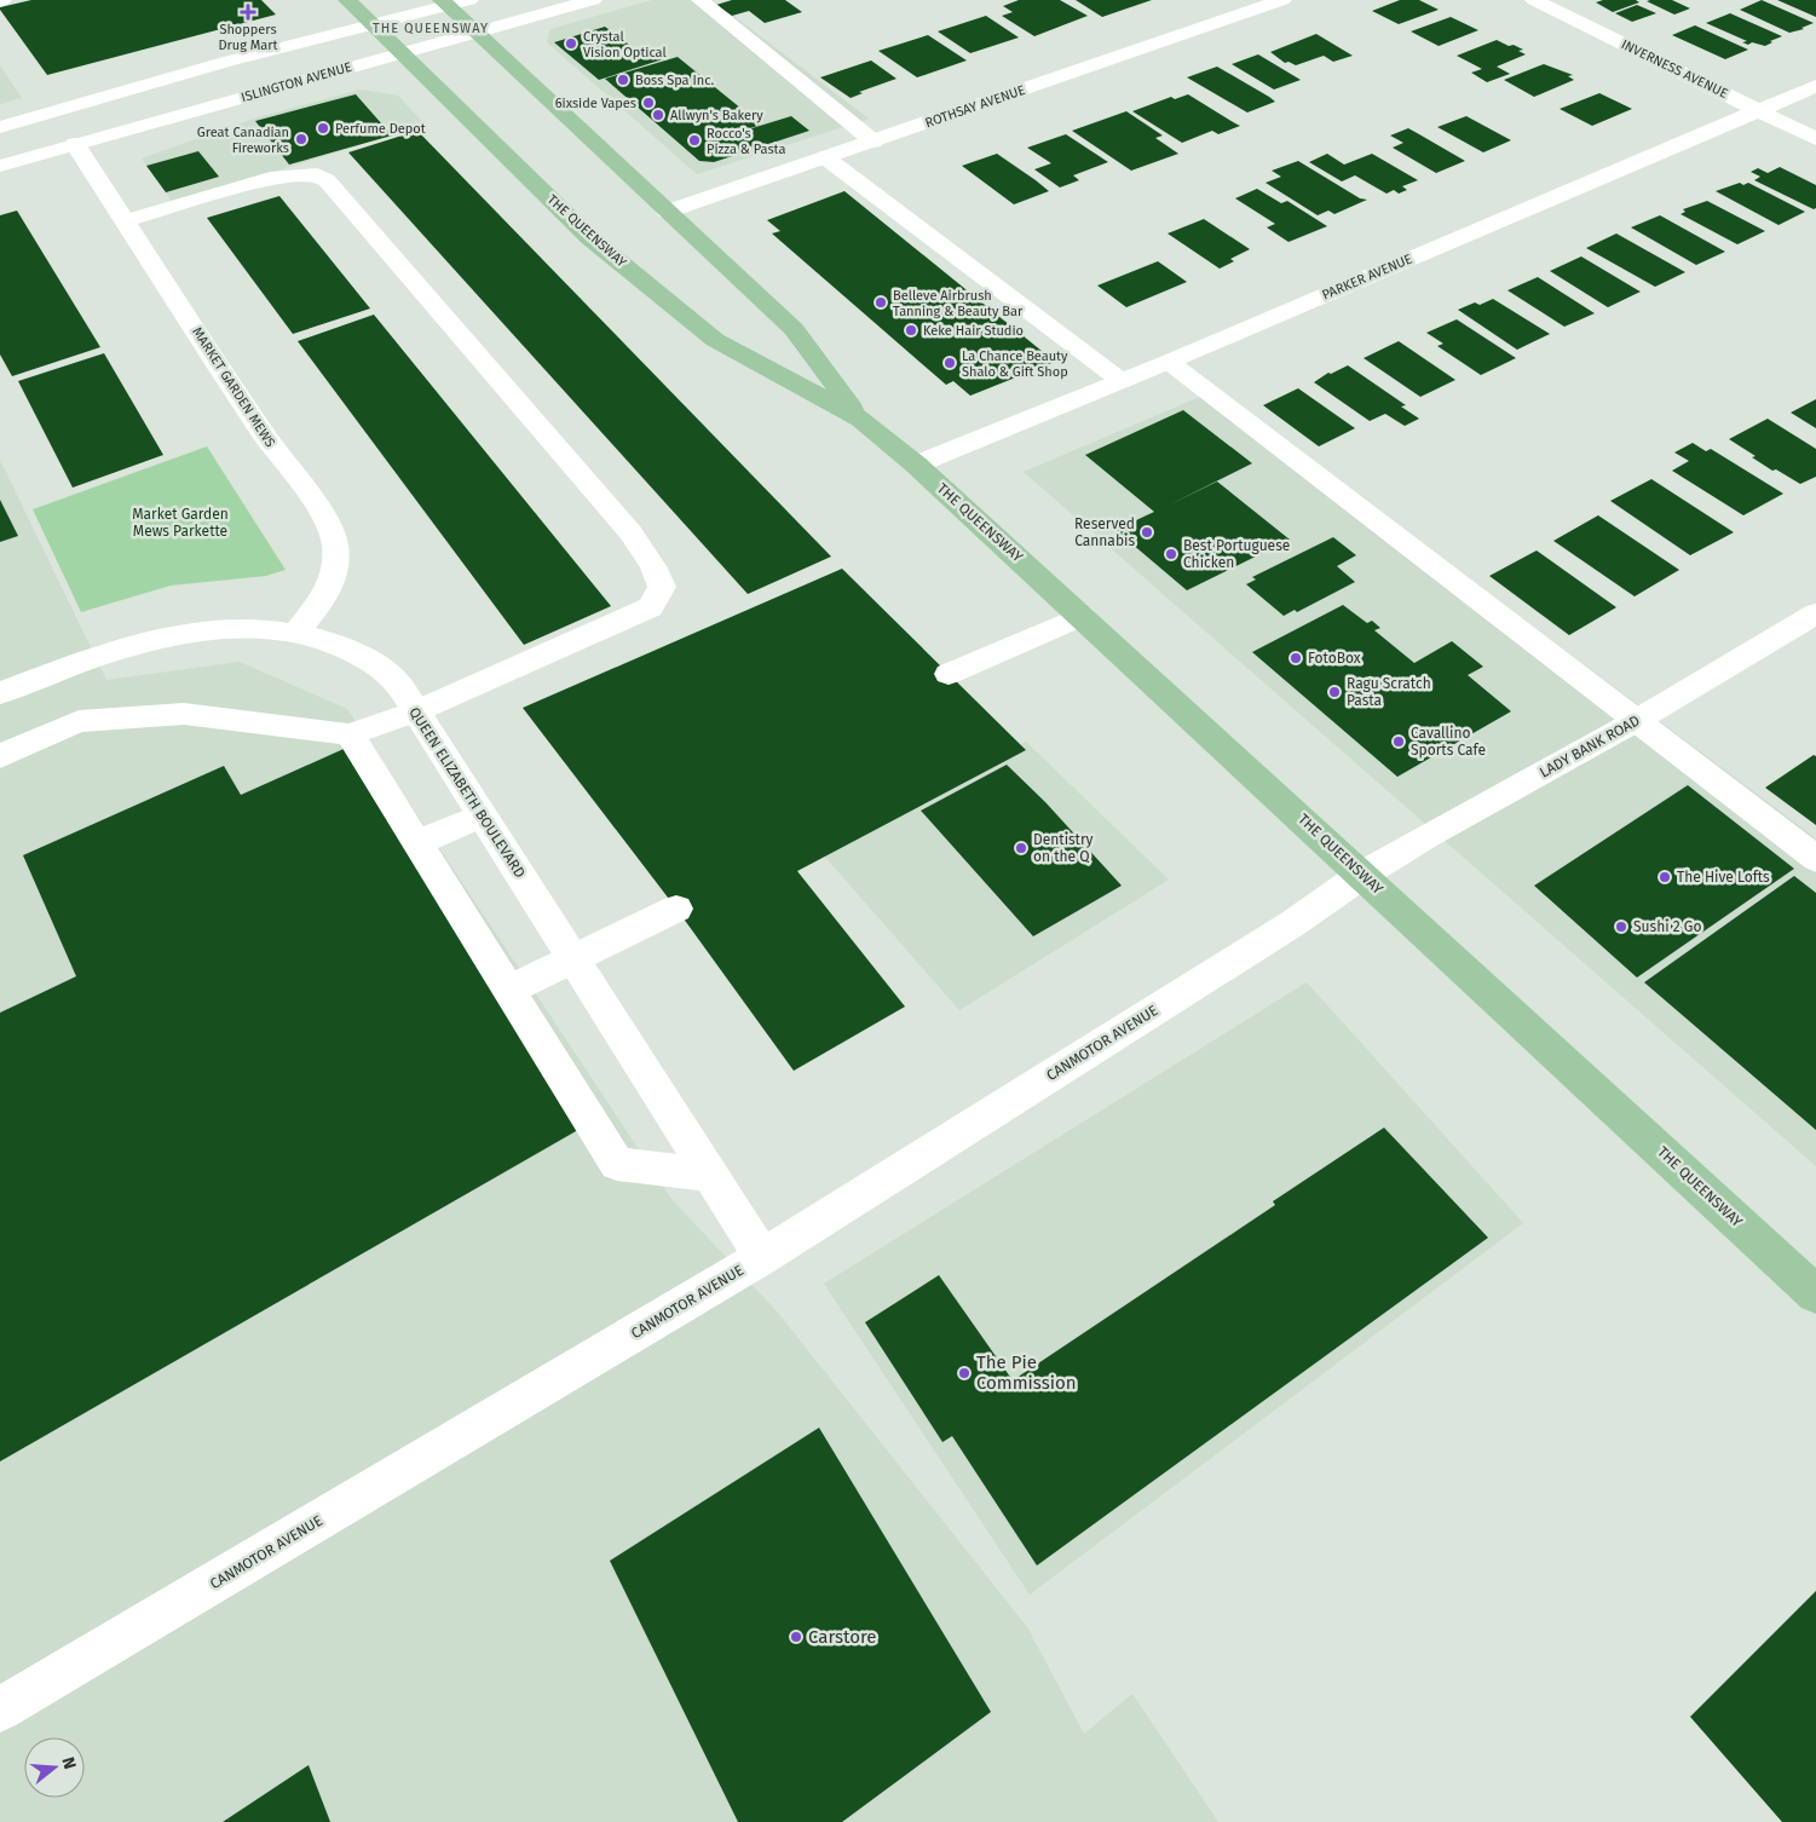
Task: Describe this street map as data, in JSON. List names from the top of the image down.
{
  "streets": {
    "main road": ["THE QUEENSWAY"],
    "street": [
      "INVERNESS AVENUE",
      "ISLINGTON AVENUE",
      "ROTHSAY AVENUE",
      "PARKER AVENUE",
      "MARKET GARDEN MEWS",
      "LADY BANK ROAD",
      "QUEEN ELIZABETH BOULEVARD",
      "CANMOTOR AVENUE"
    ]
  },
  "crossings": [
    ["INVERNESS AVENUE", "PARKER AVENUE"],
    ["ISLINGTON AVENUE", "THE QUEENSWAY"],
    ["ISLINGTON AVENUE", "MARKET GARDEN MEWS"],
    ["ROTHSAY AVENUE", "THE QUEENSWAY"],
    ["THE QUEENSWAY", "PARKER AVENUE"],
    ["THE QUEENSWAY", "LADY BANK ROAD"],
    ["THE QUEENSWAY", "CANMOTOR AVENUE"],
    ["MARKET GARDEN MEWS", "QUEEN ELIZABETH BOULEVARD"],
    ["LADY BANK ROAD", "CANMOTOR AVENUE"],
    ["QUEEN ELIZABETH BOULEVARD", "CANMOTOR AVENUE"]
  ],
  "districts": ["THE QUEENSWAY"],
  "parks": ["Market Garden Mews Parkette"],
  "places": {
    "health": ["Shoppers Drug Mart"],
    "other": [
      "Crystal Vision Optical",
      "Boss Spa Inc.",
      "6ixside Vapes",
      "Allwyn's Bakery",
      "Perfume Depot",
      "Great Canadian Fireworks",
      "Rocco's Pizza & Pasta",
      "Belleve Airbrush Tanning & Beauty Bar",
      "Keke Hair Studio",
      "La Chance Beauty Shalo & Gift Shop",
      "Reserved Cannabis",
      "Best Portuguese Chicken",
      "FotoBox",
      "Ragu Scratch Pasta",
      "Cavallino Sports Cafe",
      "Dentistry on the Q",
      "The Hive Lofts",
      "Sushi 2 Go",
      "The Pie Commission",
      "Carstore"
    ]
  },
  "north": "right"
}
